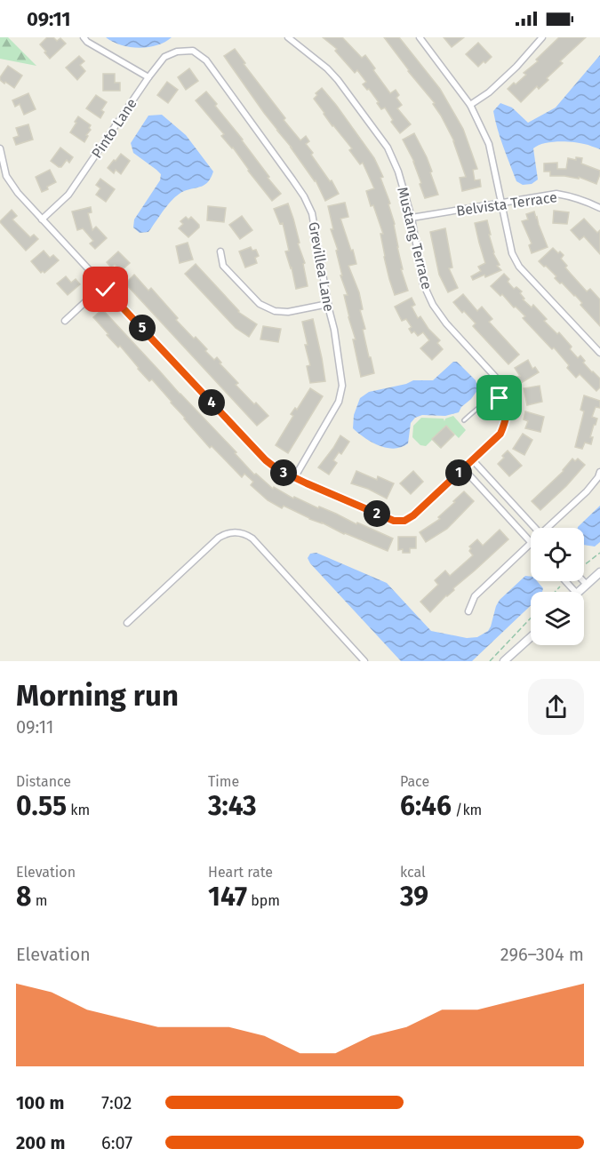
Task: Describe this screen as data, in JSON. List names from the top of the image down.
{
  "streets": {
    "street": [
      "Pinto Lane",
      "Belvista Terrace",
      "Mustang Terrace",
      "Grevillea Lane"
    ]
  },
  "crossings": [
    ["Pinto Lane", "Grevillea Lane"],
    ["Belvista Terrace", "Mustang Terrace"]
  ],
  "page": {
    "status": "09:11",
    "pins": [
      "5",
      "4",
      "1",
      "3",
      "2"
    ],
    "heading": ["Morning run", "09:11"],
    "stats": [
      ["Distance", "0.55 km"],
      ["Time", "3:43"],
      ["Pace", "6:46 /km"],
      ["Elevation", "8 m"],
      ["Heart rate", "147 bpm"],
      ["kcal", "39"]
    ],
    "chart": ["Elevation", "296–304 m"],
    "list": [
      {
        "name": "100 m",
        "note": "7:02"
      },
      {
        "name": "200 m",
        "note": "6:07"
      }
    ]
  }
}
